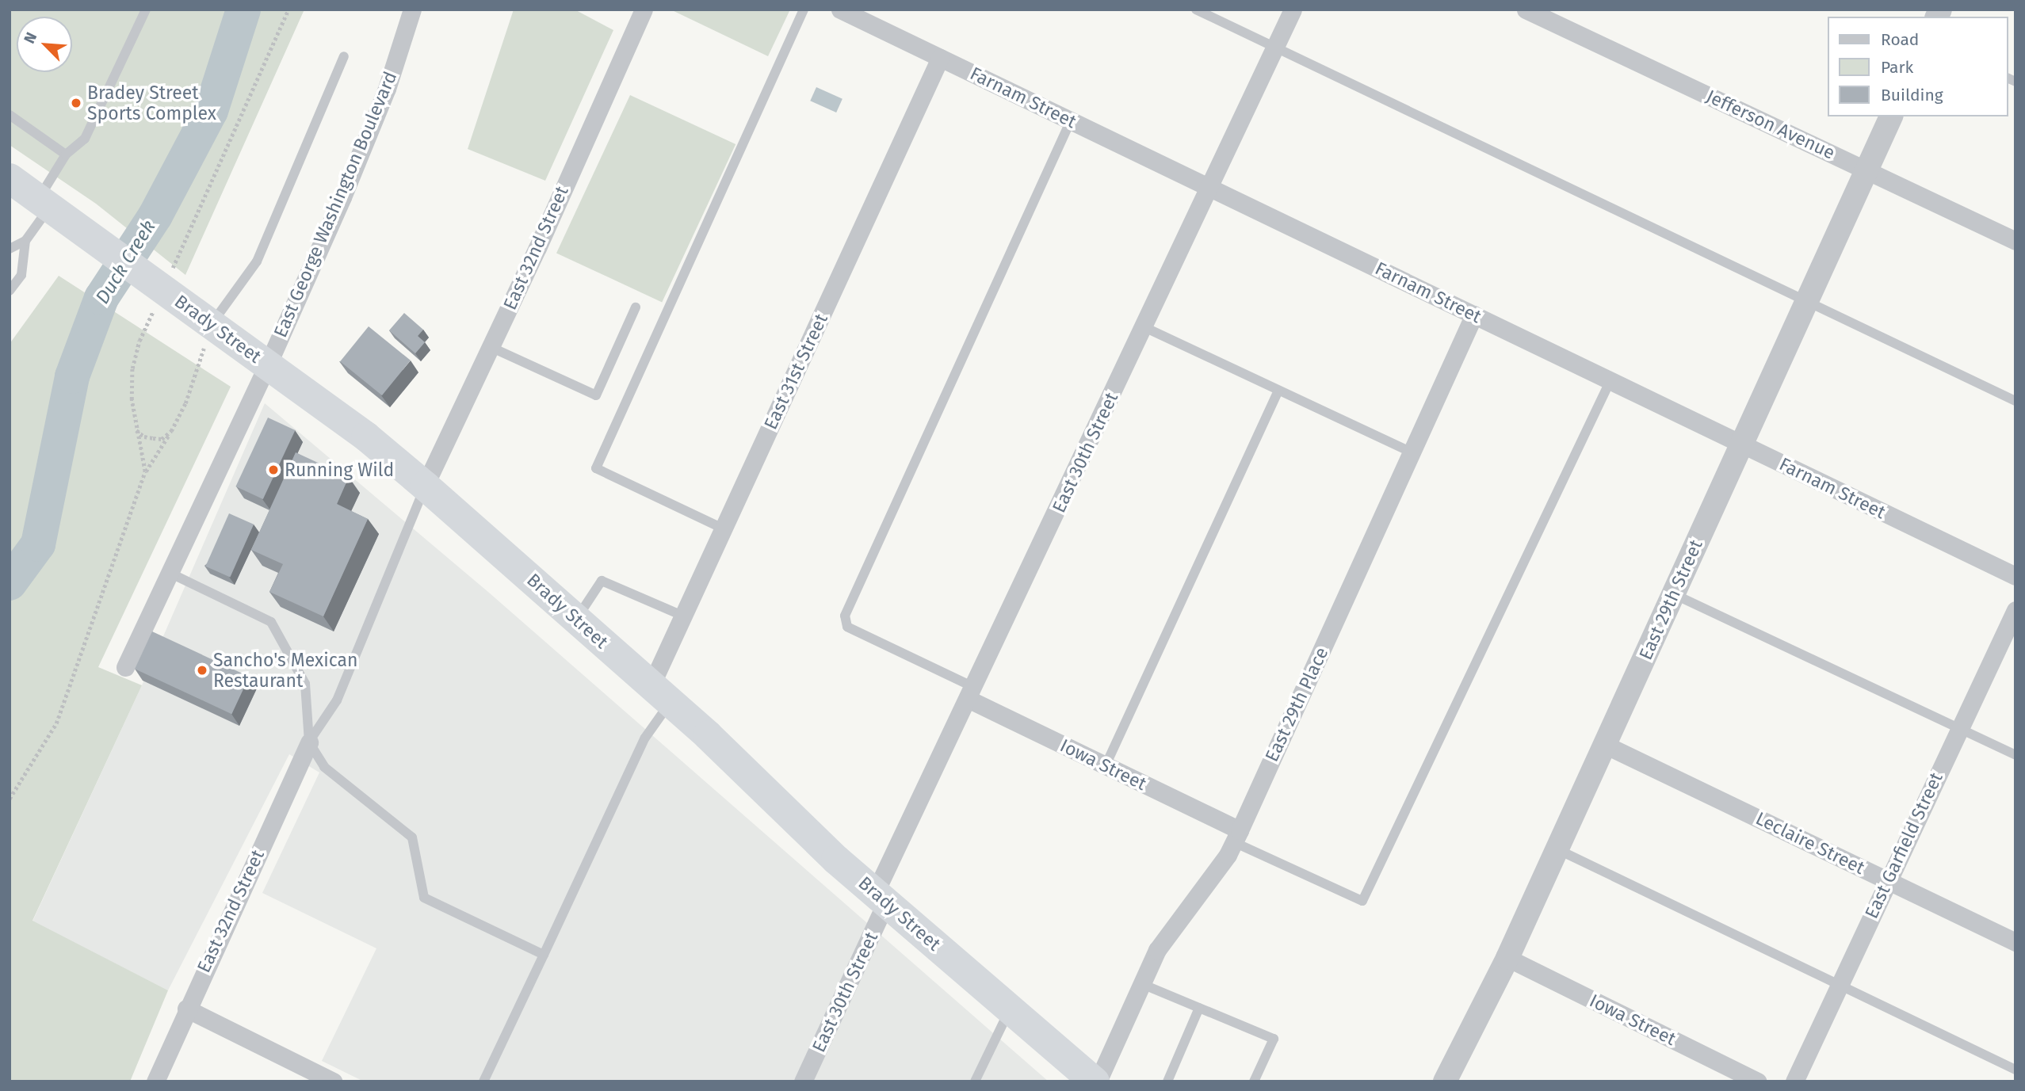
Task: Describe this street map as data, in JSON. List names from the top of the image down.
{
  "streets": {
    "highway": ["Brady Street"],
    "street": [
      "Farnam Street",
      "Jefferson Avenue",
      "East George Washington Boulevard",
      "East 32nd Street",
      "East 31st Street",
      "East 30th Street",
      "East 29th Street",
      "East 29th Place",
      "Iowa Street",
      "Leclaire Street",
      "East Garfield Street"
    ]
  },
  "crossings": [
    ["Farnam Street", "East 31st Street"],
    ["Farnam Street", "East 30th Street"],
    ["Farnam Street", "East 29th Street"],
    ["Farnam Street", "East 29th Place"],
    ["Jefferson Avenue", "East 29th Street"],
    ["East George Washington Boulevard", "Brady Street"],
    ["East 32nd Street", "Brady Street"],
    ["Brady Street", "East 31st Street"],
    ["Brady Street", "East 30th Street"],
    ["Brady Street", "East 29th Place"],
    ["East 30th Street", "Iowa Street"],
    ["East 29th Street", "Iowa Street"],
    ["East 29th Street", "Leclaire Street"],
    ["East 29th Place", "Iowa Street"],
    ["Leclaire Street", "East Garfield Street"]
  ],
  "water": ["Duck Creek"],
  "places": ["Bradey Street Sports Complex", "Running Wild", "Sancho's Mexican Restaurant"],
  "legend": ["Road", "Park", "Building"],
  "north": "top left"
}
